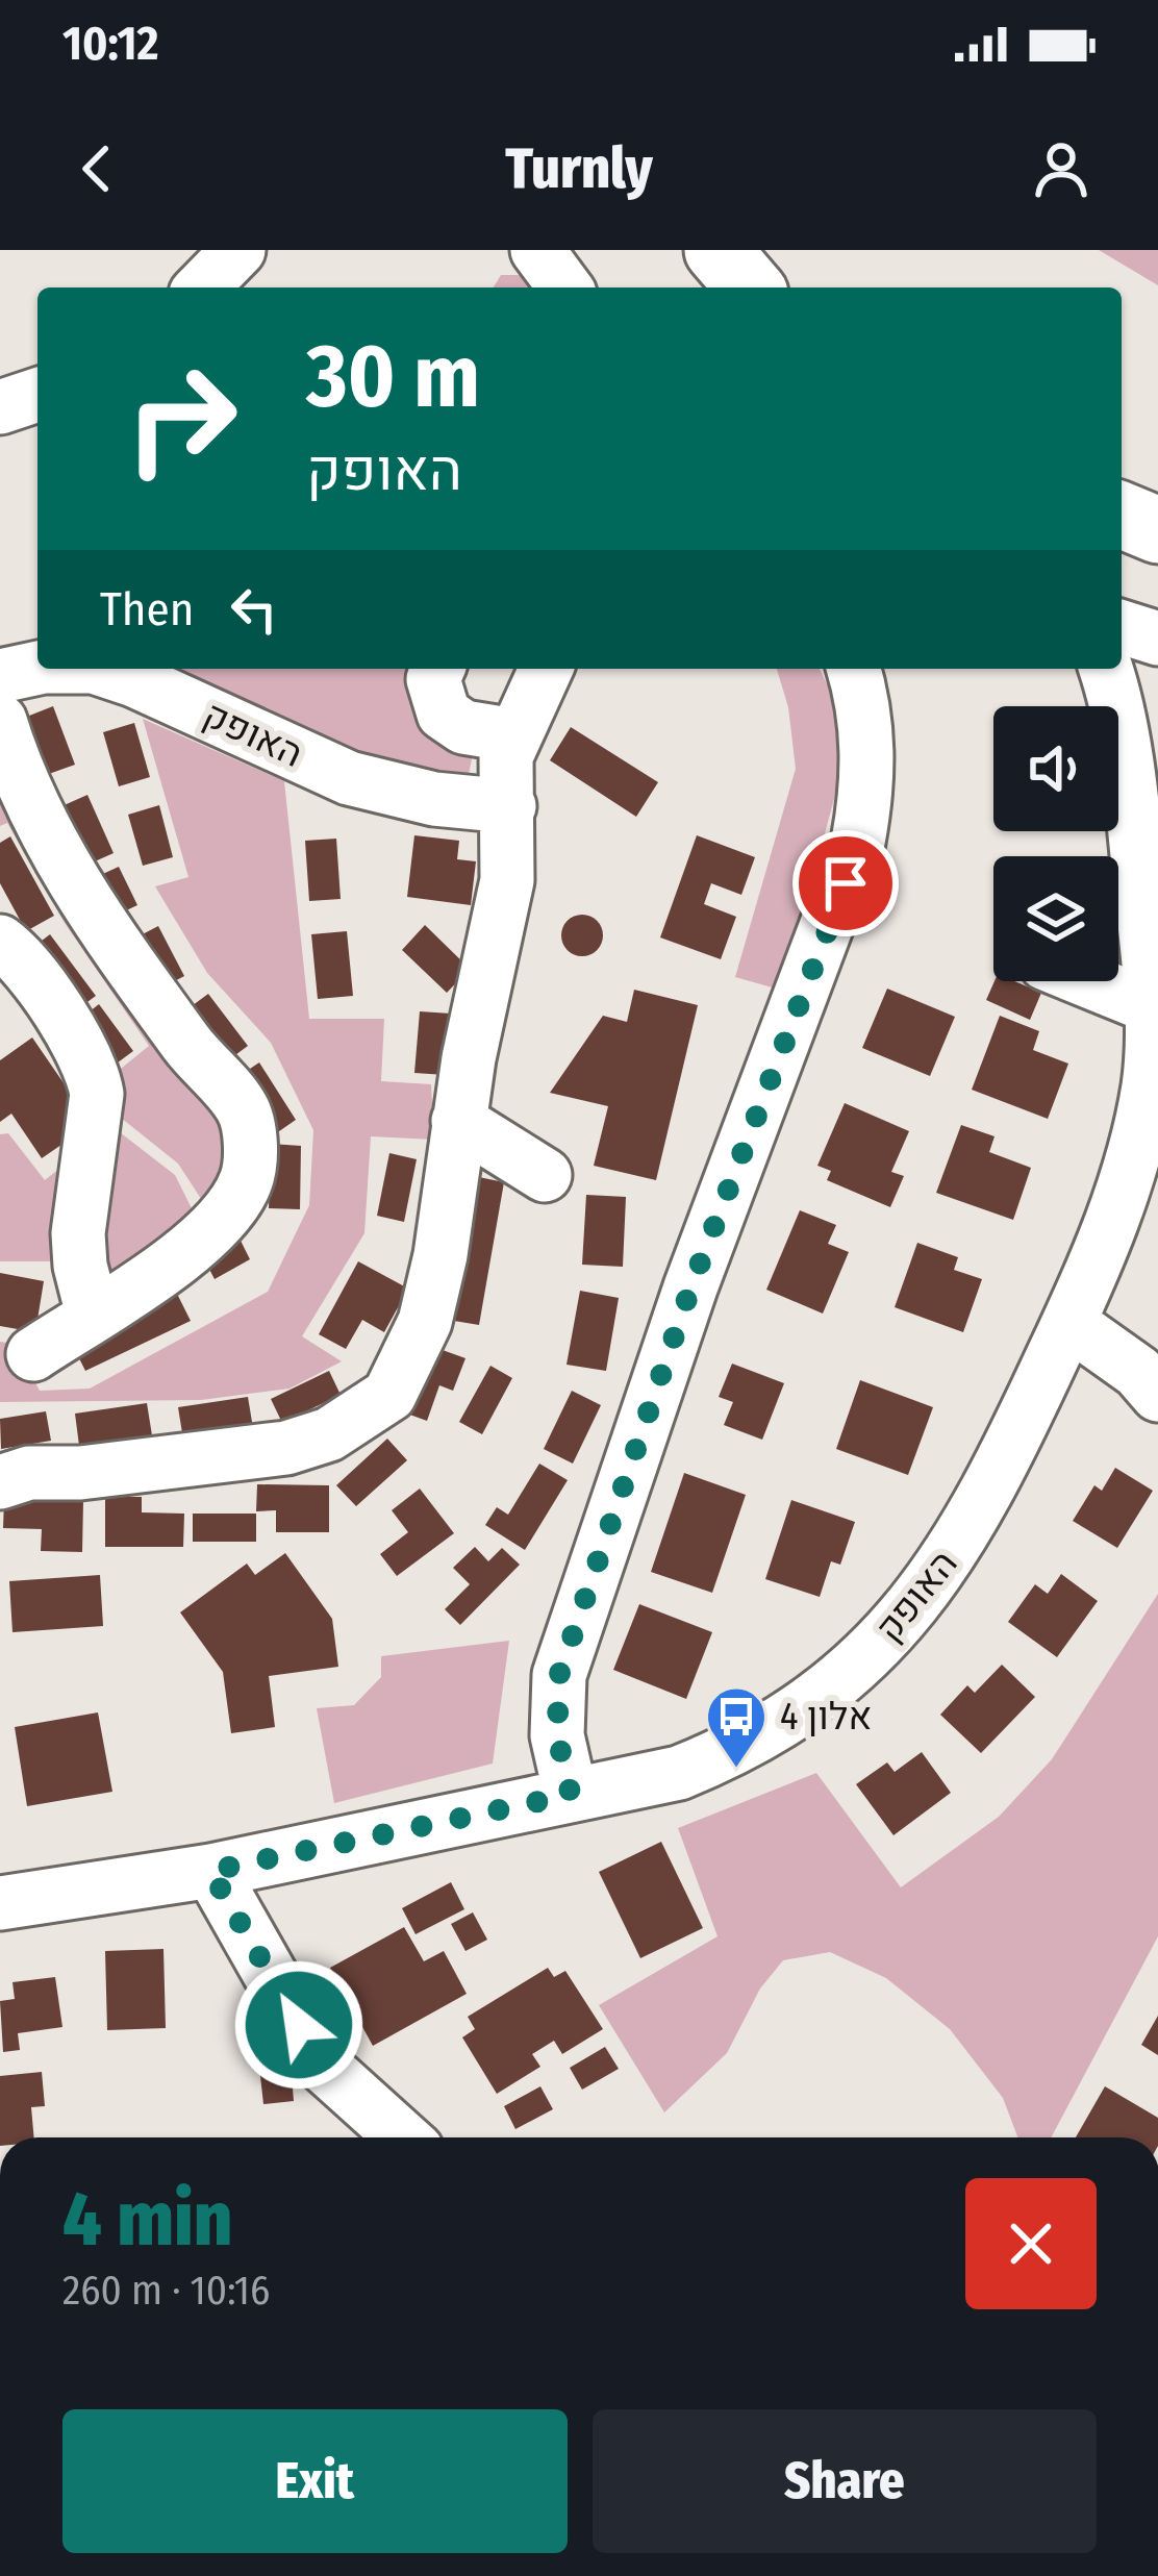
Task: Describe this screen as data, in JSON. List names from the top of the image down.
{
  "streets": {
    "street": ["האופק"]
  },
  "places": {
    "bus stop": ["אלון 4"]
  },
  "page": {
    "status": "10:12",
    "header": "Turnly",
    "turn": ["30 m", "האופק"],
    "then": "Then",
    "heading": ["4 min", "260 m · 10:16"],
    "buttons": ["Exit", "Share"]
  }
}
